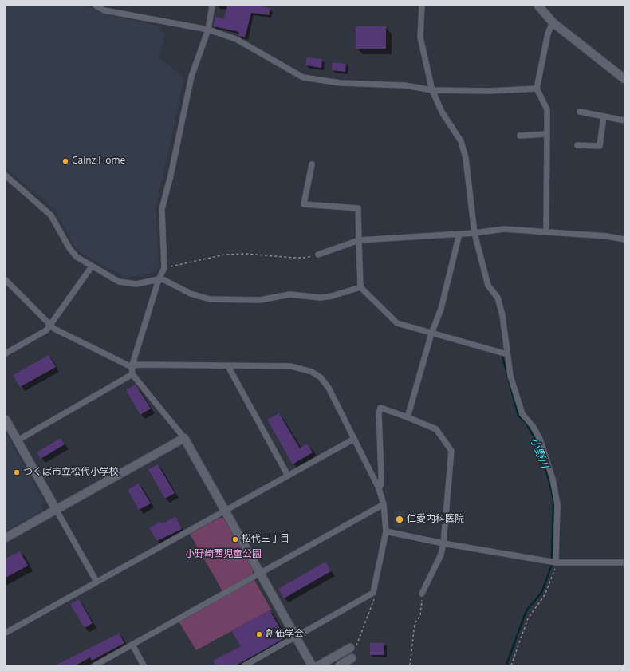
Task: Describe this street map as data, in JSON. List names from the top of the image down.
{
  "water": ["小野川"],
  "parks": ["小野崎西児童公園"],
  "places": [
    "Cainz Home",
    "つくば市立松代小学校",
    "仁愛内科医院",
    "松代三丁目",
    "創価学会"
  ]
}
